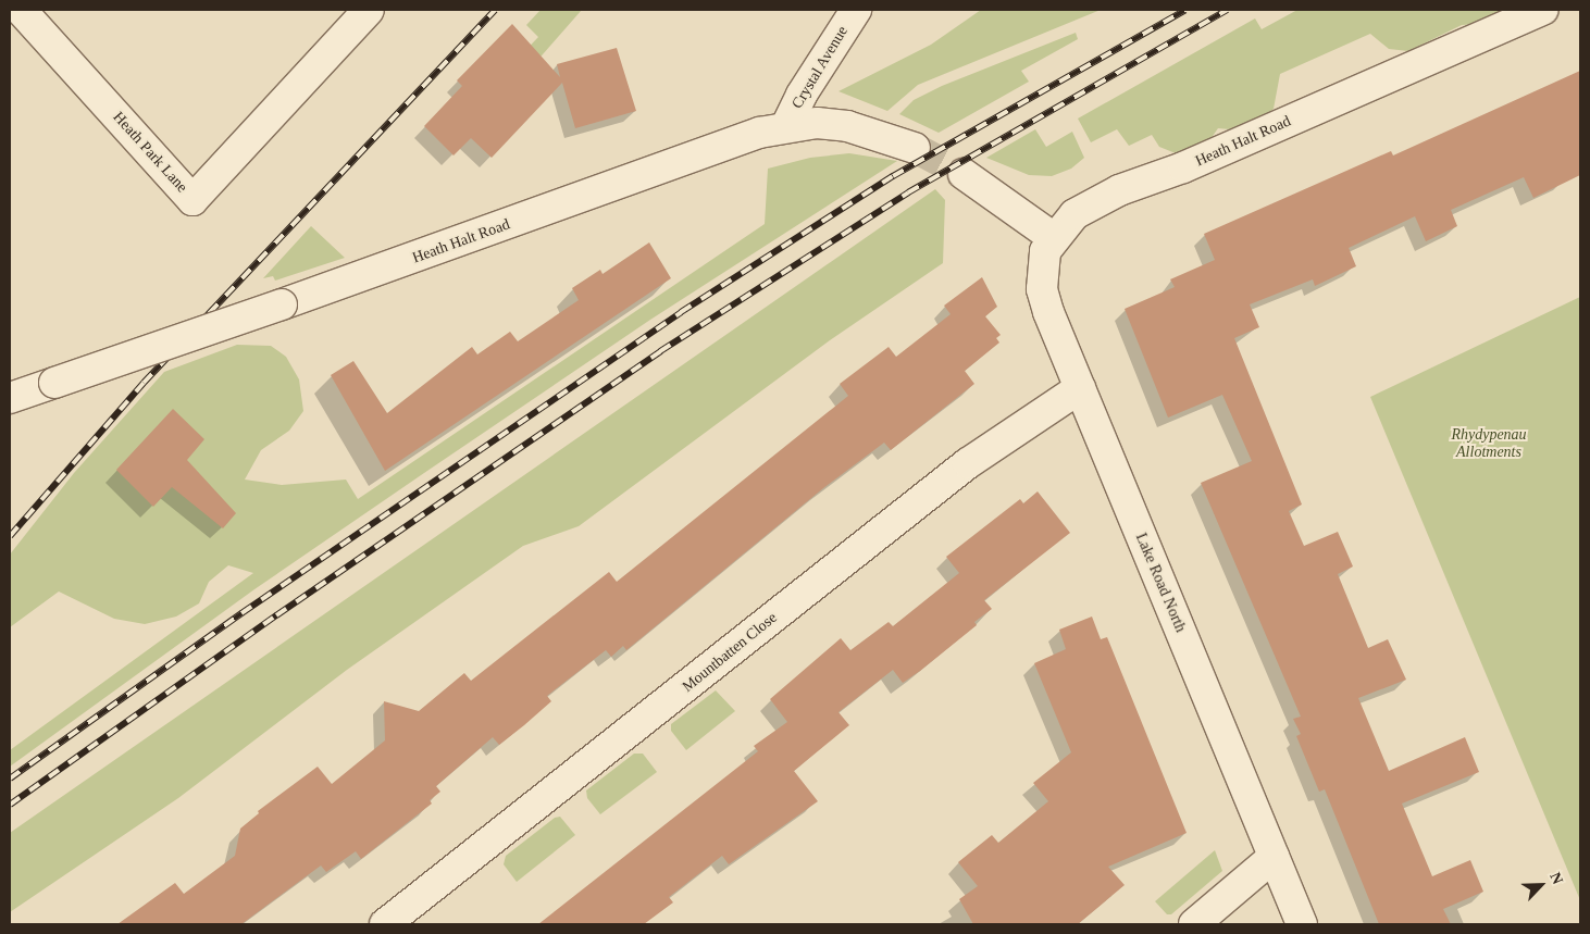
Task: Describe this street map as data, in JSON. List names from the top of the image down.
{
  "streets": {
    "street": [
      "Crystal Avenue",
      "Heath Halt Road",
      "Heath Park Lane",
      "Lake Road North",
      "Mountbatten Close"
    ]
  },
  "crossings": [
    ["Crystal Avenue", "Heath Halt Road"],
    ["Heath Halt Road", "Lake Road North"],
    ["Lake Road North", "Mountbatten Close"]
  ],
  "parks": ["Rhydypenau Allotments"],
  "north": "top right"
}
